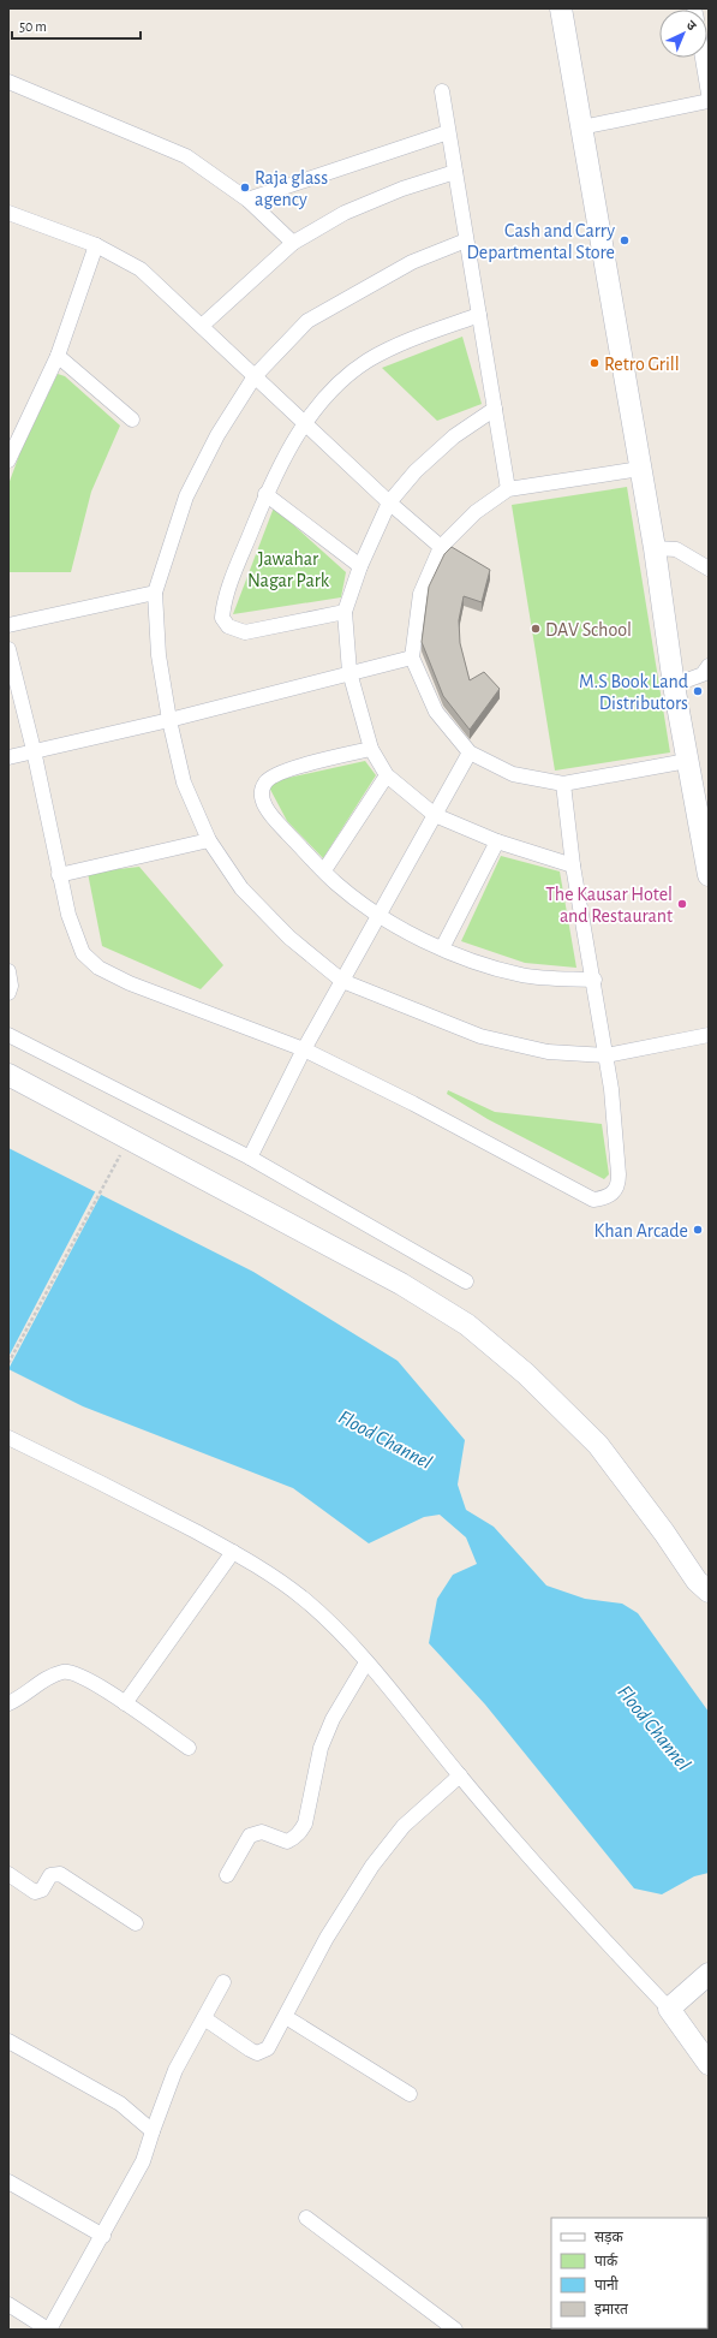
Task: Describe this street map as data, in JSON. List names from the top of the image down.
{
  "water": ["Flood Channel"],
  "parks": ["Jawahar Nagar Park"],
  "places": [
    "Raja glass agency",
    "Cash and Carry Departmental Store",
    "Retro Grill",
    "DAV School",
    "M.S Book Land Distributors",
    "The Kausar Hotel and Restaurant",
    "Khan Arcade"
  ],
  "legend": [
    "सड़क",
    "पार्क",
    "पानी",
    "इमारत"
  ],
  "scale_bar": "50 m",
  "north": "top right"
}
